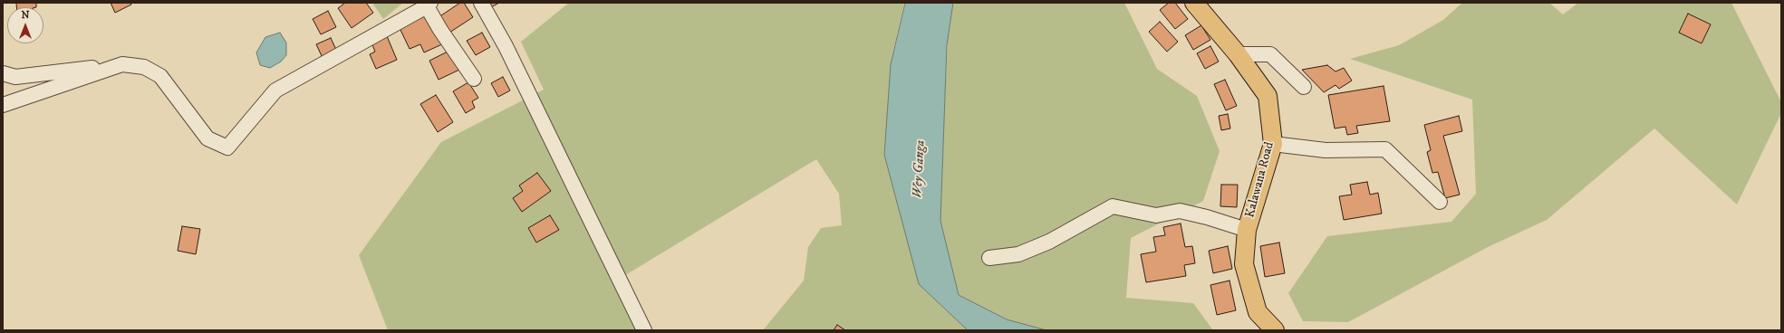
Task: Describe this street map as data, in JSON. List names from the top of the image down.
{
  "streets": {
    "main road": ["Kalawana Road"]
  },
  "water": ["Wey Ganga"],
  "north": "top"
}
